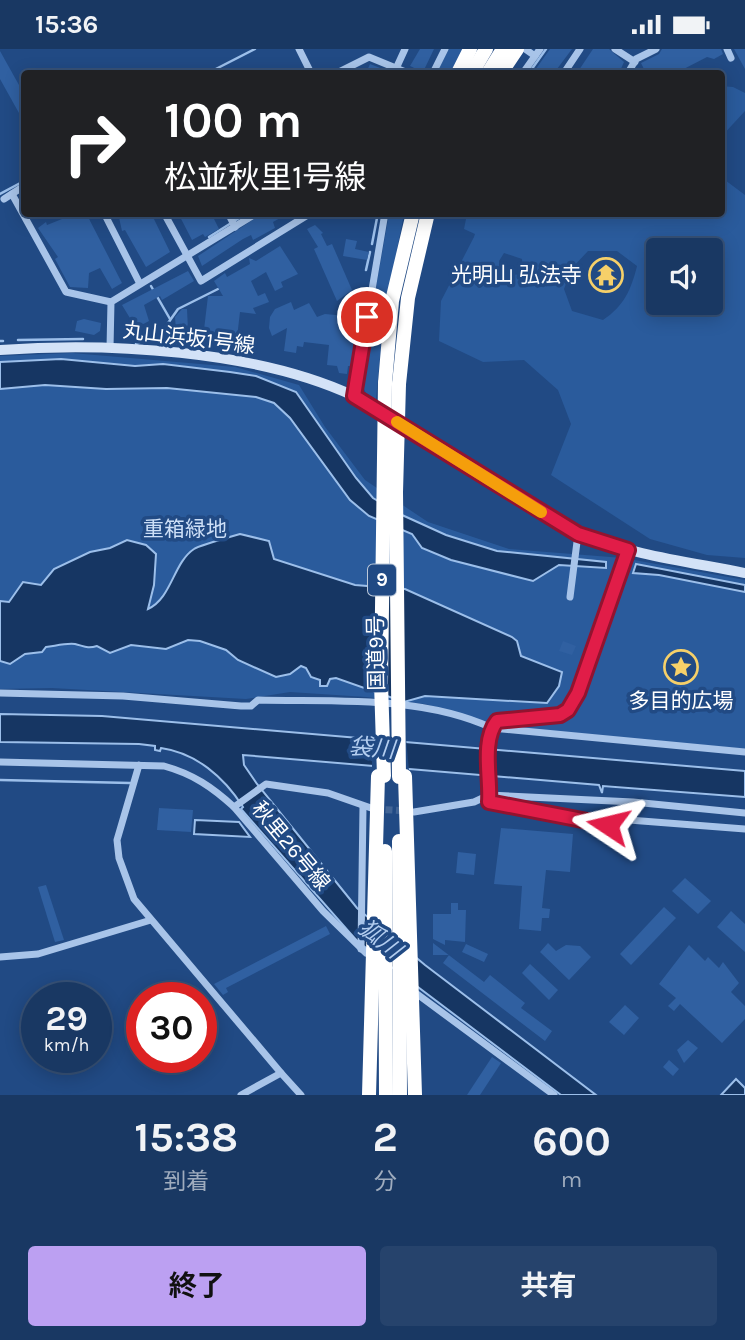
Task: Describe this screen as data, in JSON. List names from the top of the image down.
{
  "streets": {
    "highway": ["9", "国道9号"],
    "street": ["丸山浜坂1号線", "秋里26号線"]
  },
  "water": ["袋川", "狐川"],
  "parks": ["重箱緑地"],
  "places": {
    "temple": ["光明山 弘法寺"],
    "place": ["多目的広場"]
  },
  "page": {
    "status": "15:36",
    "turn": ["100 m", "松並秋里1号線"],
    "speed": "29 km/h",
    "limit": "30",
    "eta": [
      "15:38",
      "到着",
      "2",
      "分",
      "600",
      "m"
    ],
    "buttons": ["終了", "共有"]
  }
}
